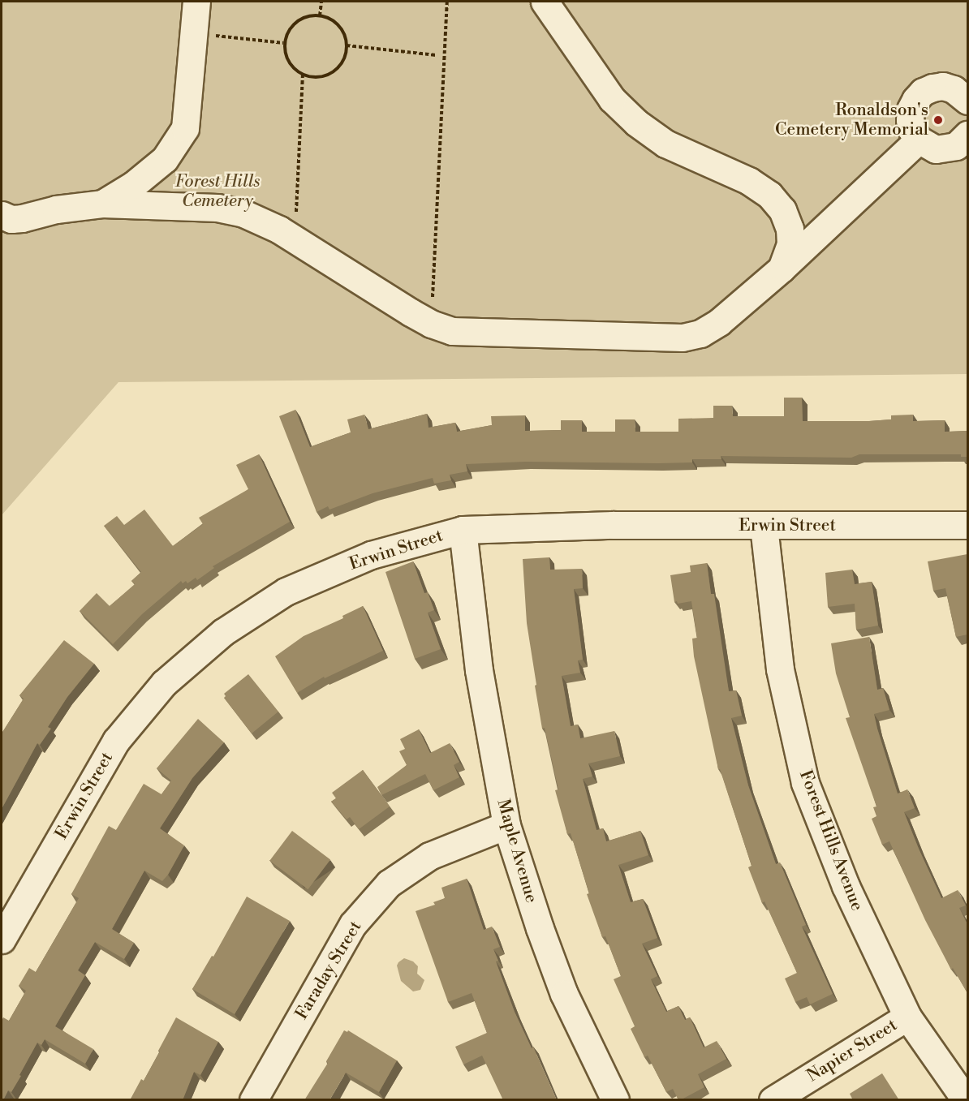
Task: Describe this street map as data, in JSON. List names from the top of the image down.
{
  "streets": {
    "street": [
      "Erwin Street",
      "Forest Hills Avenue",
      "Maple Avenue",
      "Faraday Street",
      "Napier Street"
    ]
  },
  "crossings": [
    ["Erwin Street", "Forest Hills Avenue"],
    ["Erwin Street", "Maple Avenue"],
    ["Forest Hills Avenue", "Napier Street"],
    ["Maple Avenue", "Faraday Street"]
  ],
  "parks": ["Forest Hills Cemetery"],
  "places": ["Ronaldson's Cemetery Memorial"]
}
